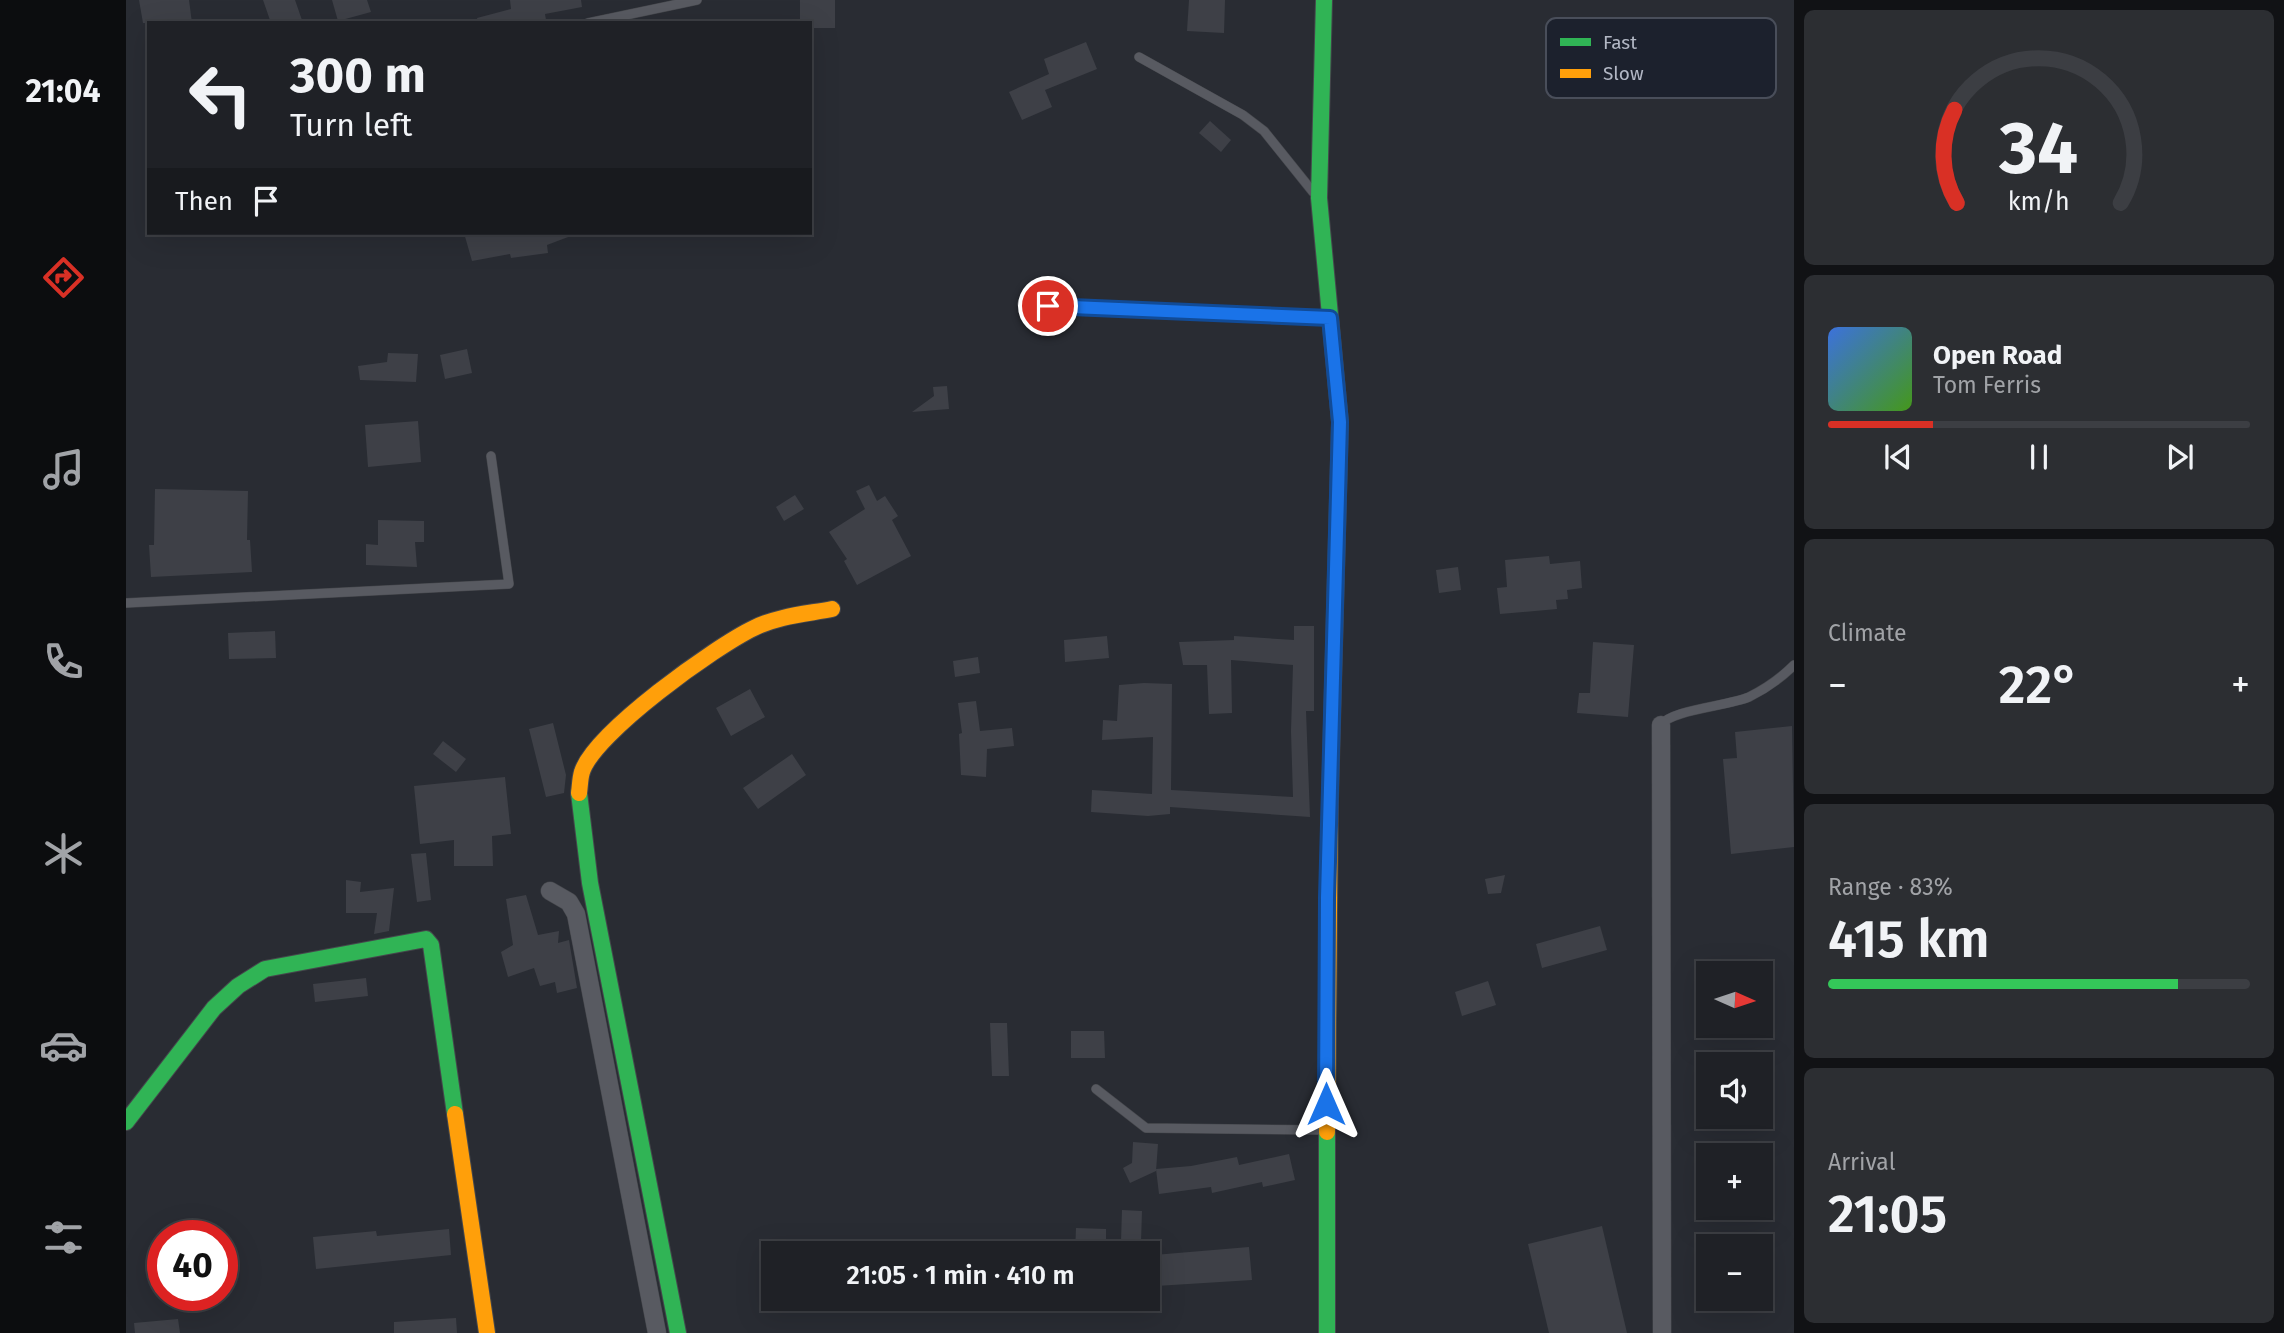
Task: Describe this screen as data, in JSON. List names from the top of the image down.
{
  "legend": ["Fast", "Slow"],
  "north": "right",
  "page": {
    "tabs": "21:04",
    "turn": ["300 m", "Turn left"],
    "then": "Then",
    "song": ["Open Road", "Tom Ferris"],
    "tile": [
      "Climate",
      ["Range · 83%", "415 km"],
      ["Arrival", "21:05"]
    ],
    "heat": ["−", "22°", "+"],
    "map_buttons": ["+", "−"],
    "limit": "40",
    "trip": "21:05 · 1 min · 410 m",
    "gauge": ["34", "km/h"]
  }
}
